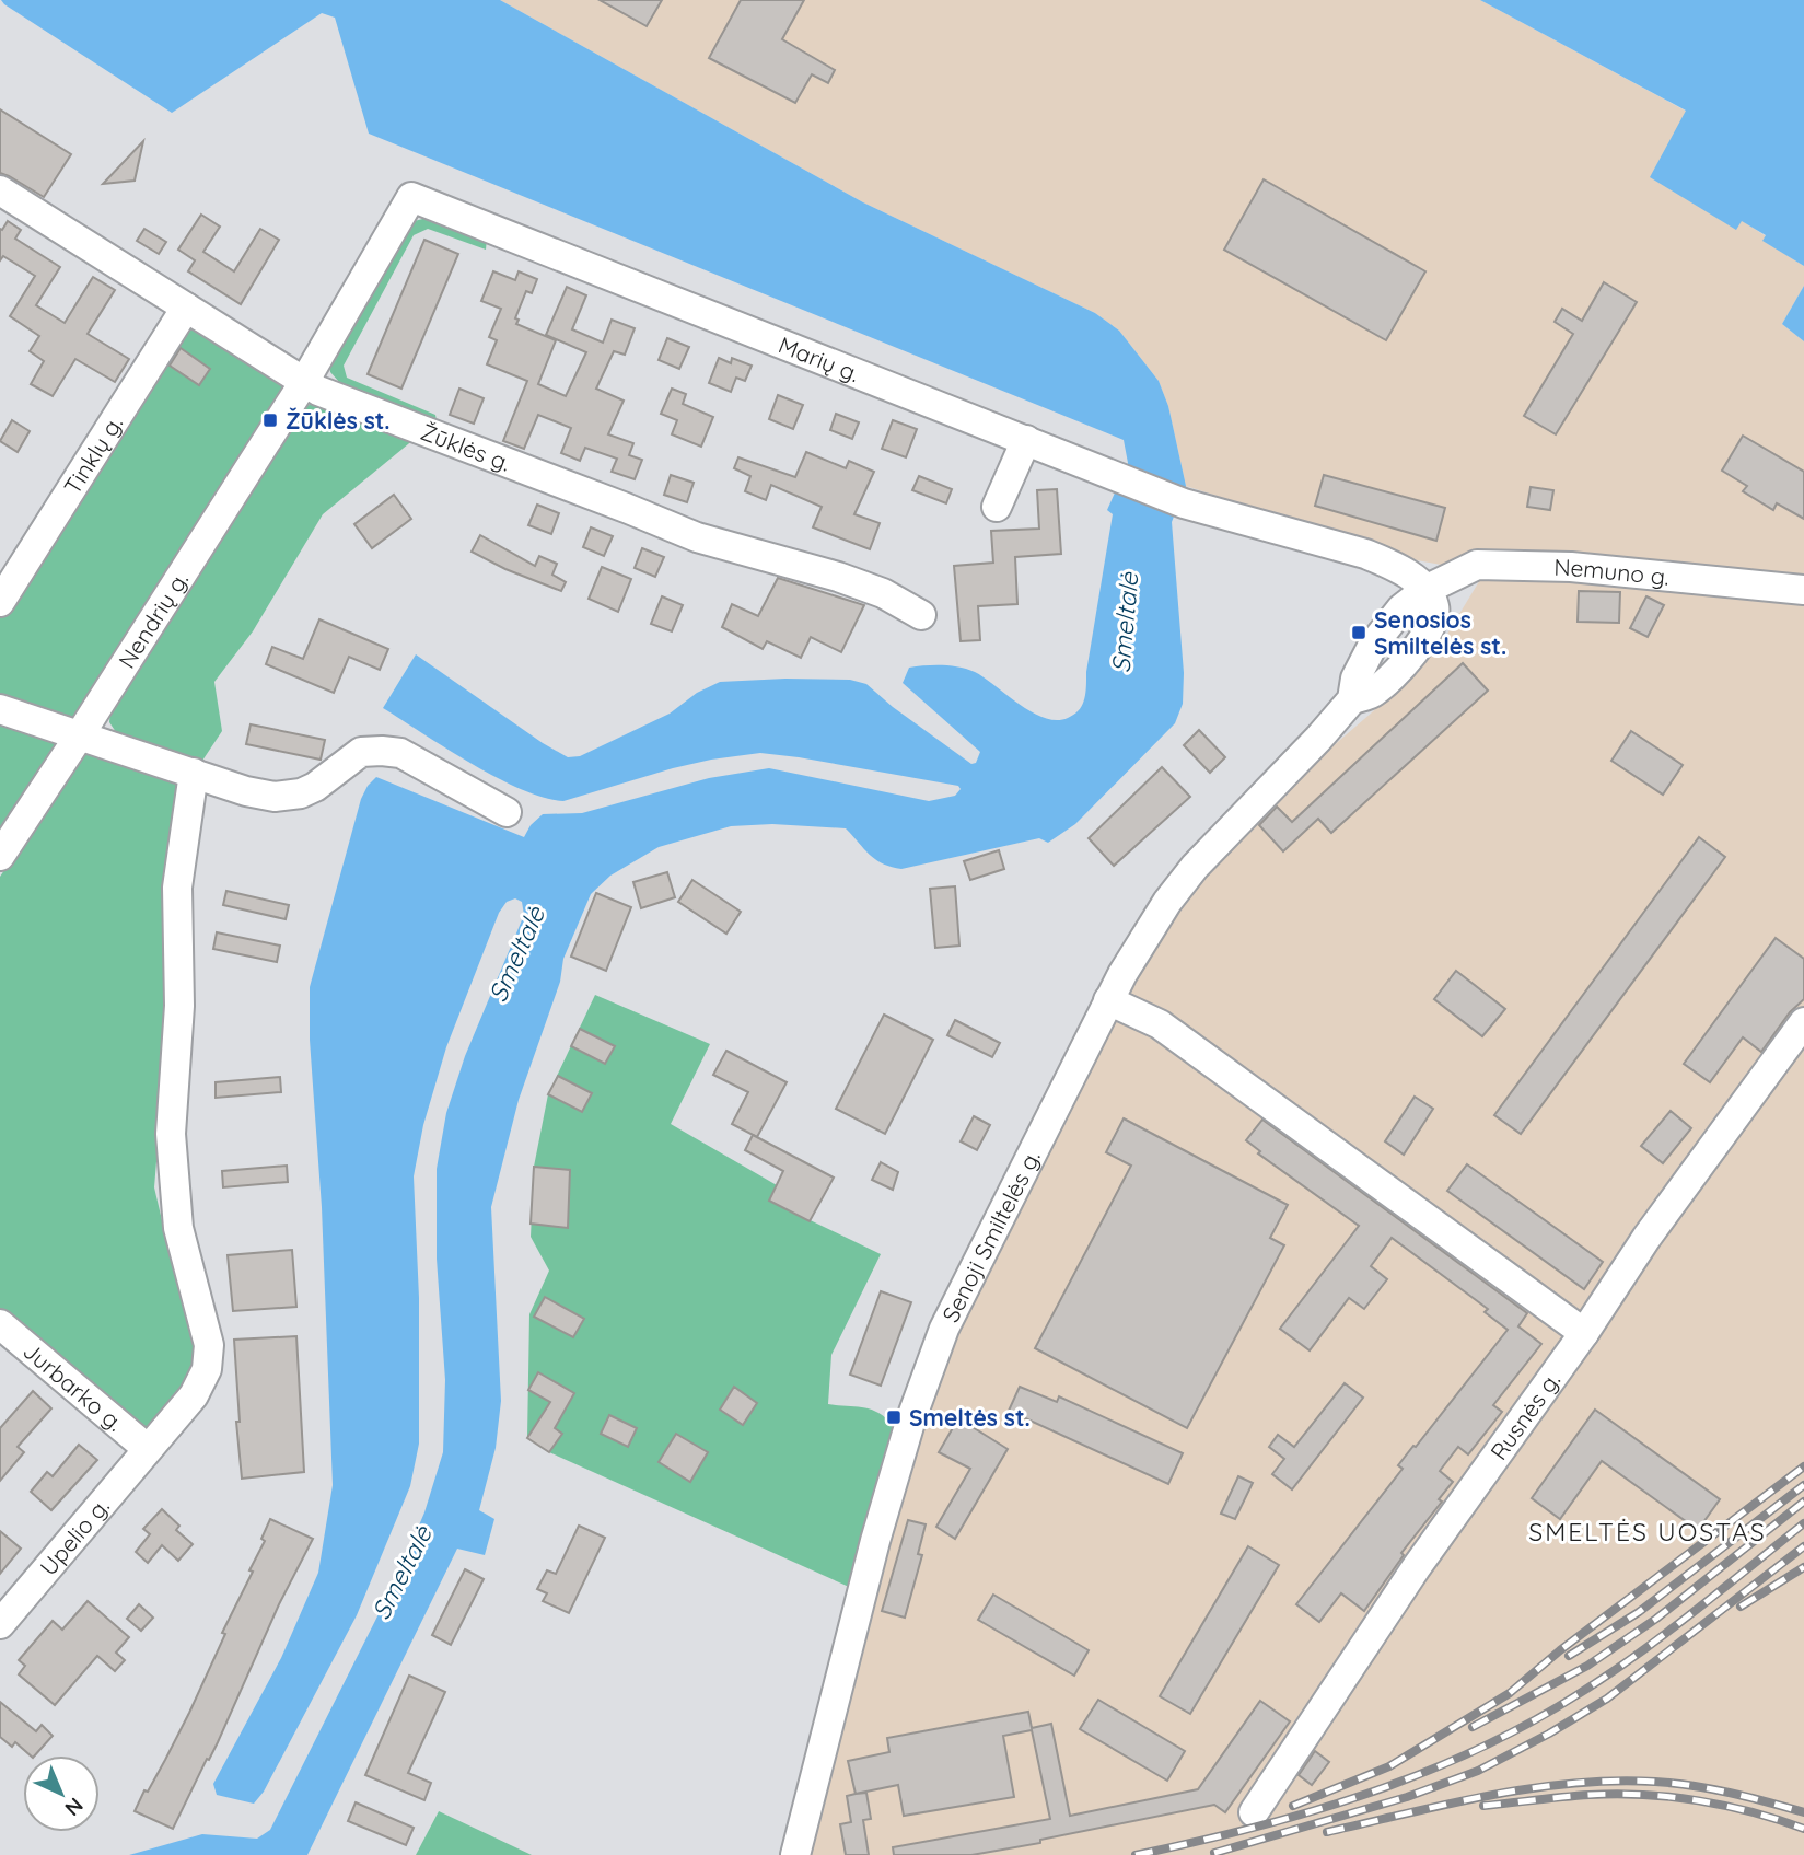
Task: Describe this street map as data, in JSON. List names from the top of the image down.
{
  "streets": {
    "street": [
      "Marių g.",
      "Žūklės g.",
      "Tinklų g.",
      "Nemuno g.",
      "Nendrių g.",
      "Senoji Smiltelės g.",
      "Jurbarko g.",
      "Rusnės g.",
      "Upelio g."
    ]
  },
  "crossings": [
    ["Marių g.", "Žūklės g."],
    ["Marių g.", "Nemuno g."],
    ["Marių g.", "Nendrių g."],
    ["Marių g.", "Senoji Smiltelės g."],
    ["Žūklės g.", "Tinklų g."],
    ["Žūklės g.", "Nendrių g."],
    ["Nemuno g.", "Senoji Smiltelės g."],
    ["Jurbarko g.", "Upelio g."]
  ],
  "districts": ["SMELTĖS UOSTAS"],
  "water": ["Smeltalė"],
  "places": {
    "transit": ["Žūklės st.", "Senosios Smiltelės st.", "Smeltės st."]
  },
  "north": "bottom right"
}
